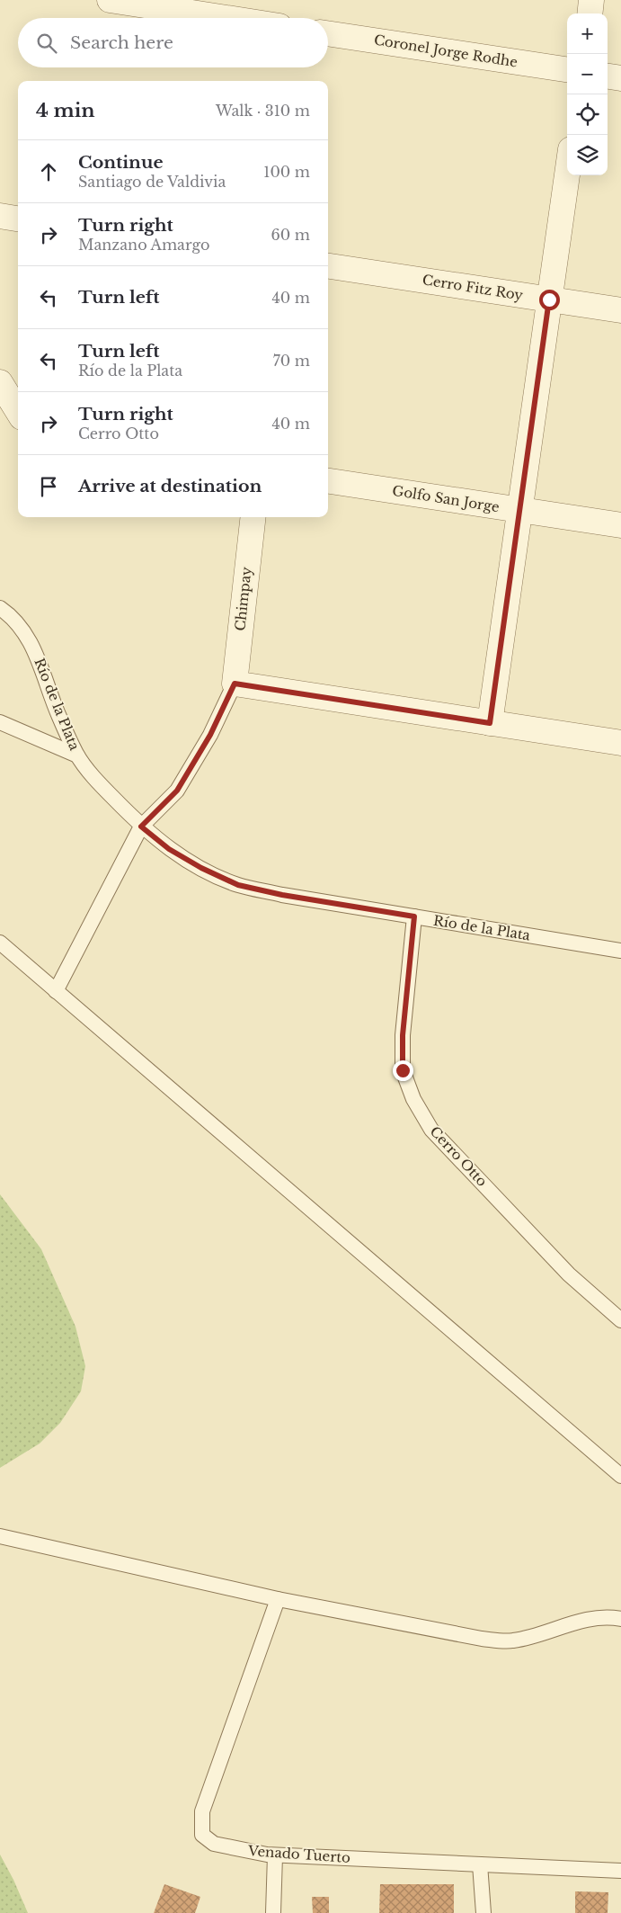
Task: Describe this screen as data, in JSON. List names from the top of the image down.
{
  "streets": {
    "street": [
      "Coronel Jorge Rodhe",
      "Cerro Fitz Roy",
      "Golfo San Jorge",
      "Chimpay"
    ],
    "lane": ["Río de la Plata", "Cerro Otto", "Venado Tuerto"]
  },
  "crossings": [
    ["Río de la Plata", "Cerro Otto"]
  ],
  "page": {
    "map_buttons": ["+", "−"],
    "search": "Search here",
    "heading": ["4 min", "Walk · 310 m"],
    "list": [
      ["Continue", "Santiago de Valdivia", "100 m"],
      ["Turn right", "Manzano Amargo", "60 m"],
      ["Turn left", "40 m"],
      ["Turn left", "Río de la Plata", "70 m"],
      ["Turn right", "Cerro Otto", "40 m"],
      "Arrive at destination"
    ]
  }
}
